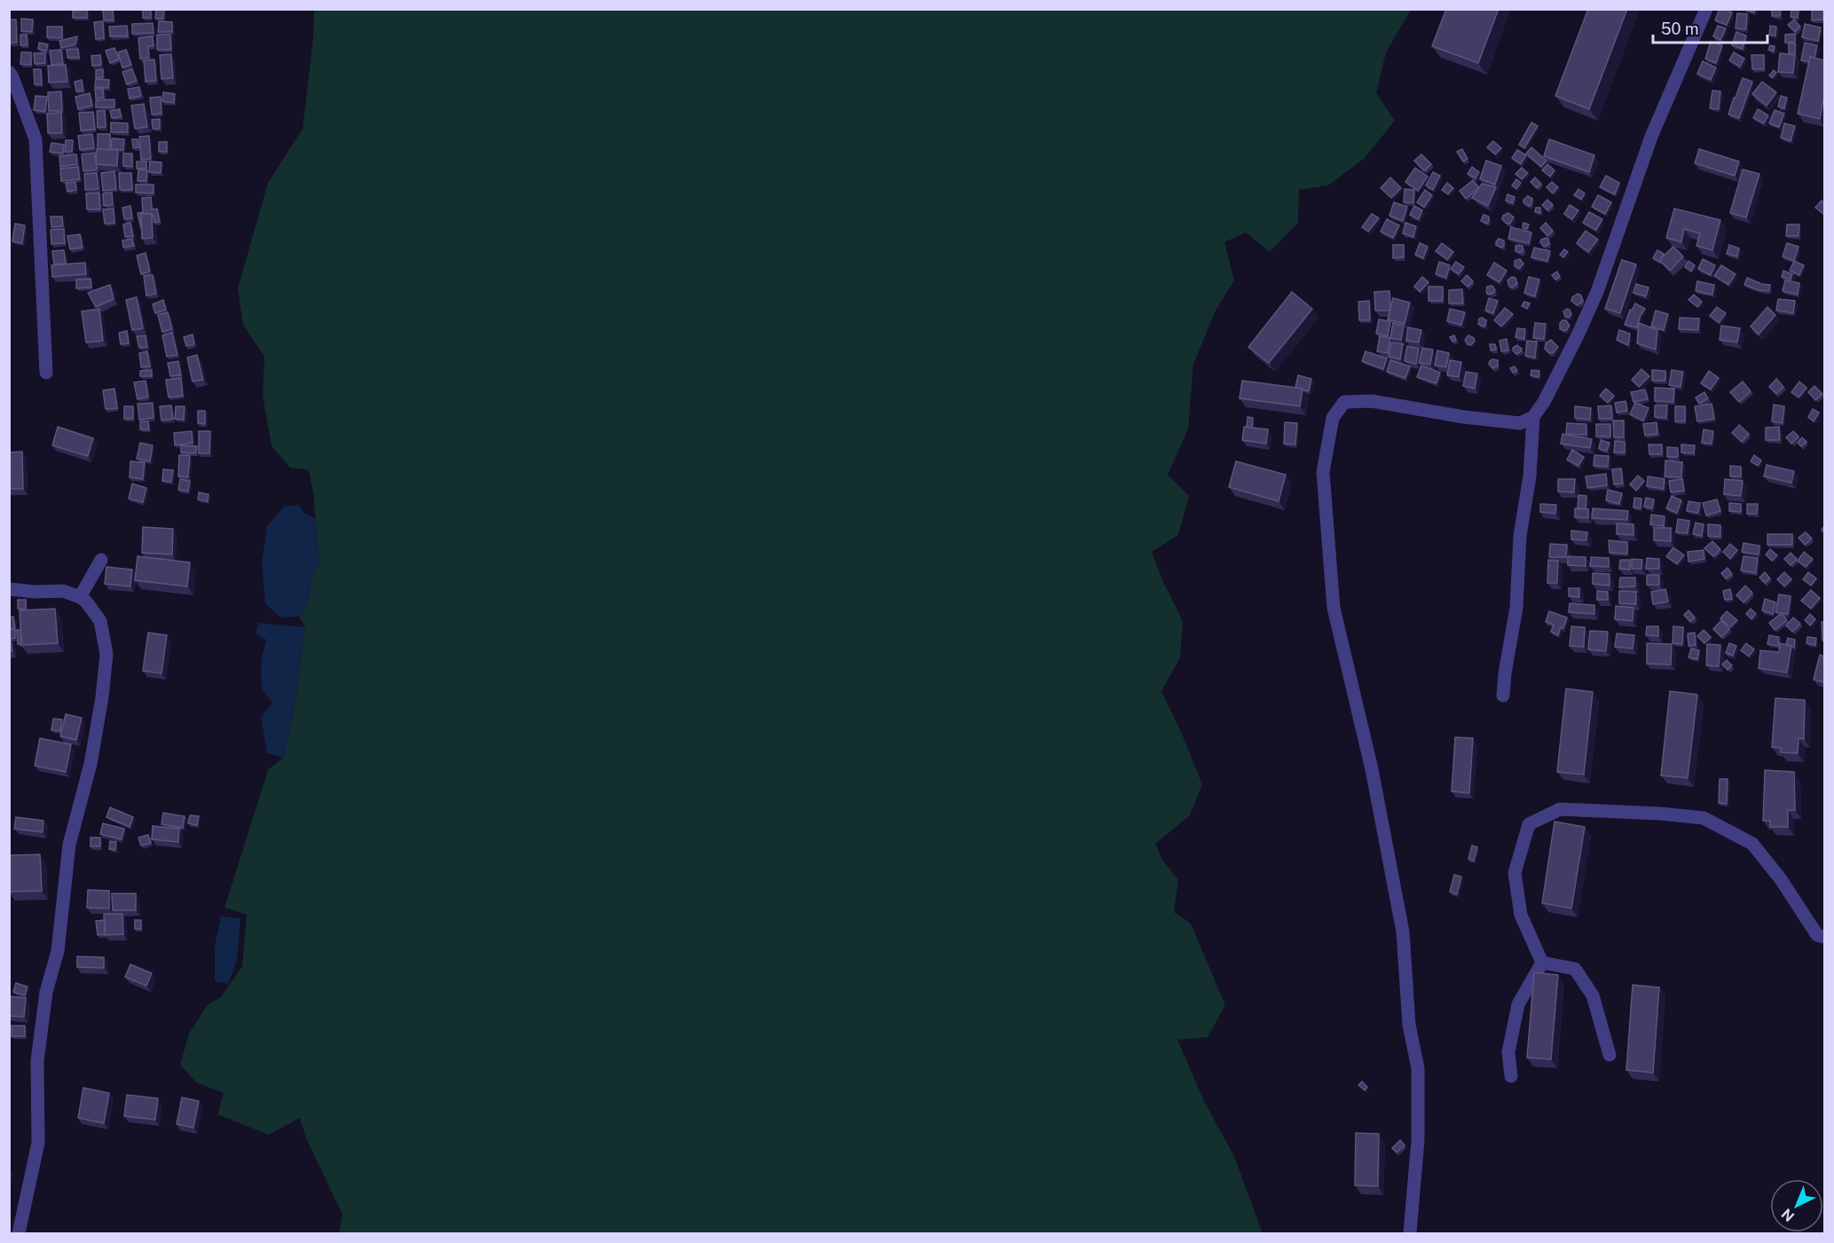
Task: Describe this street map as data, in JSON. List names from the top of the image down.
{
  "scale_bar": "50 m",
  "north": "bottom left"
}
